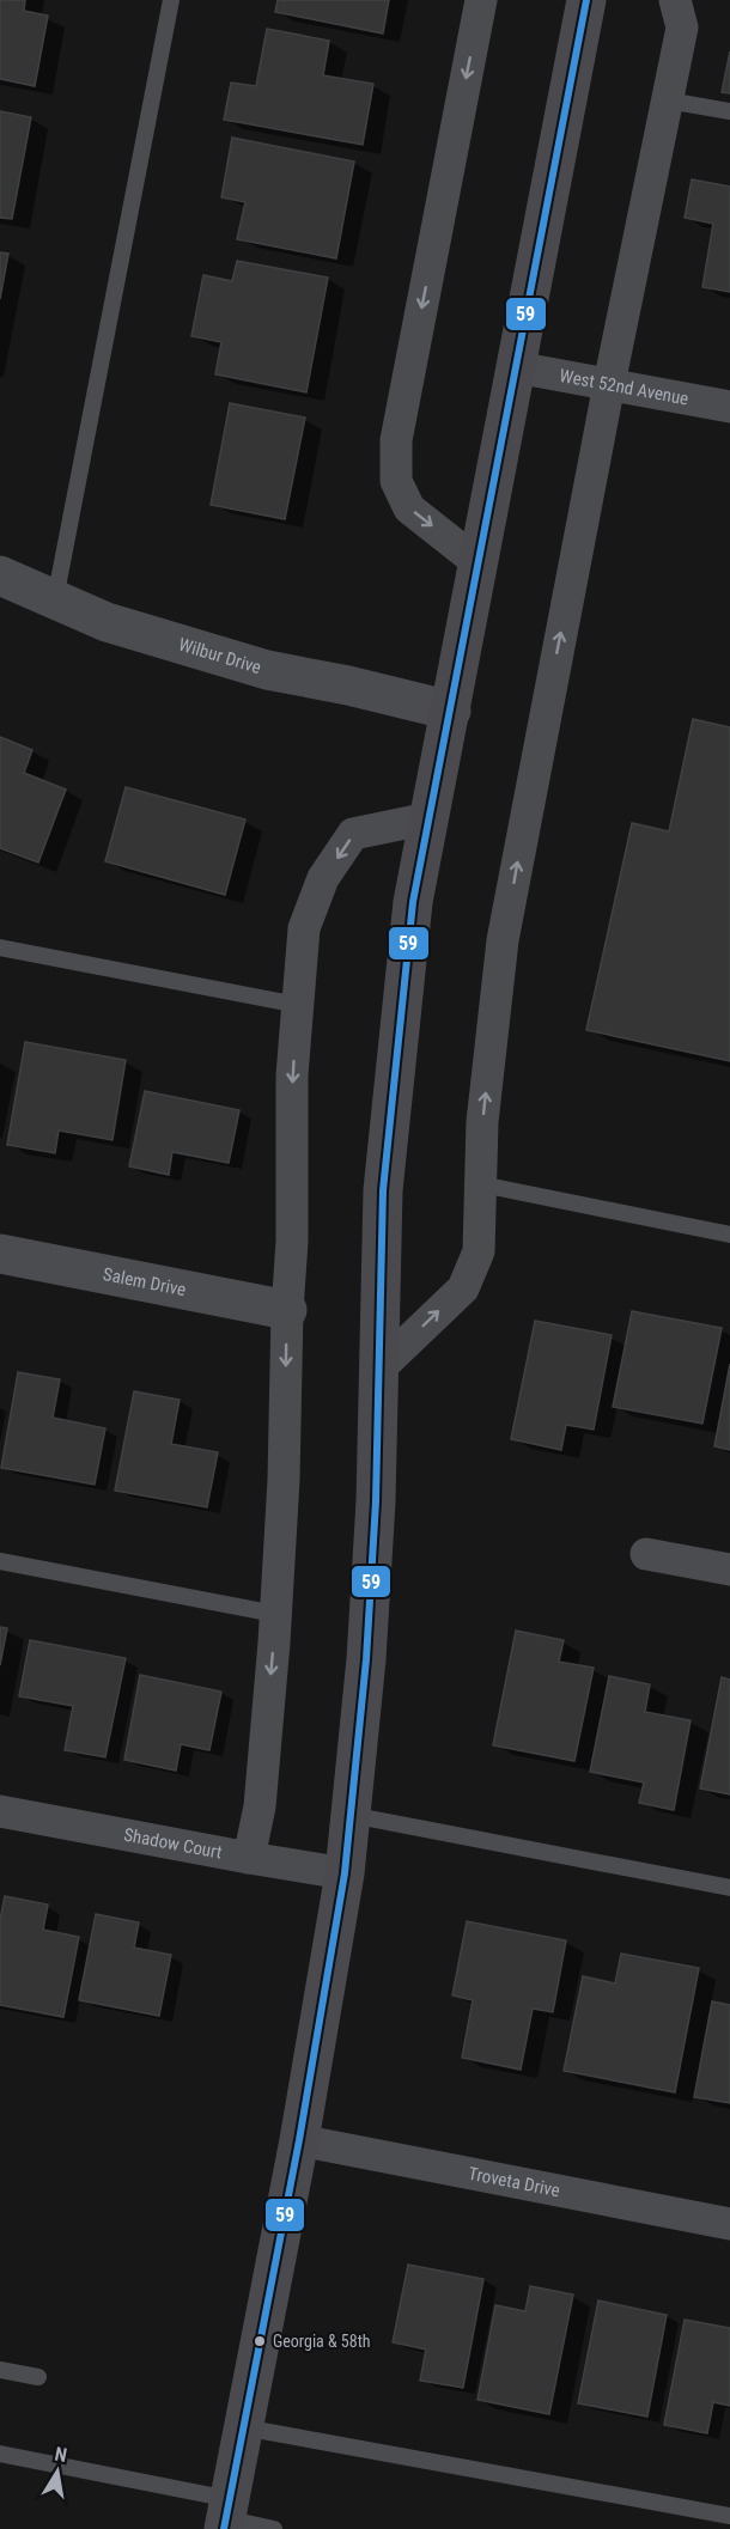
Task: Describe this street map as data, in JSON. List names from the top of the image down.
{
  "streets": {
    "street": [
      "West 52nd Avenue",
      "Wilbur Drive",
      "Salem Drive",
      "Shadow Court",
      "Troveta Drive"
    ]
  },
  "places": ["Georgia & 58th"],
  "lines": ["transit line 59"],
  "north": "top"
}
